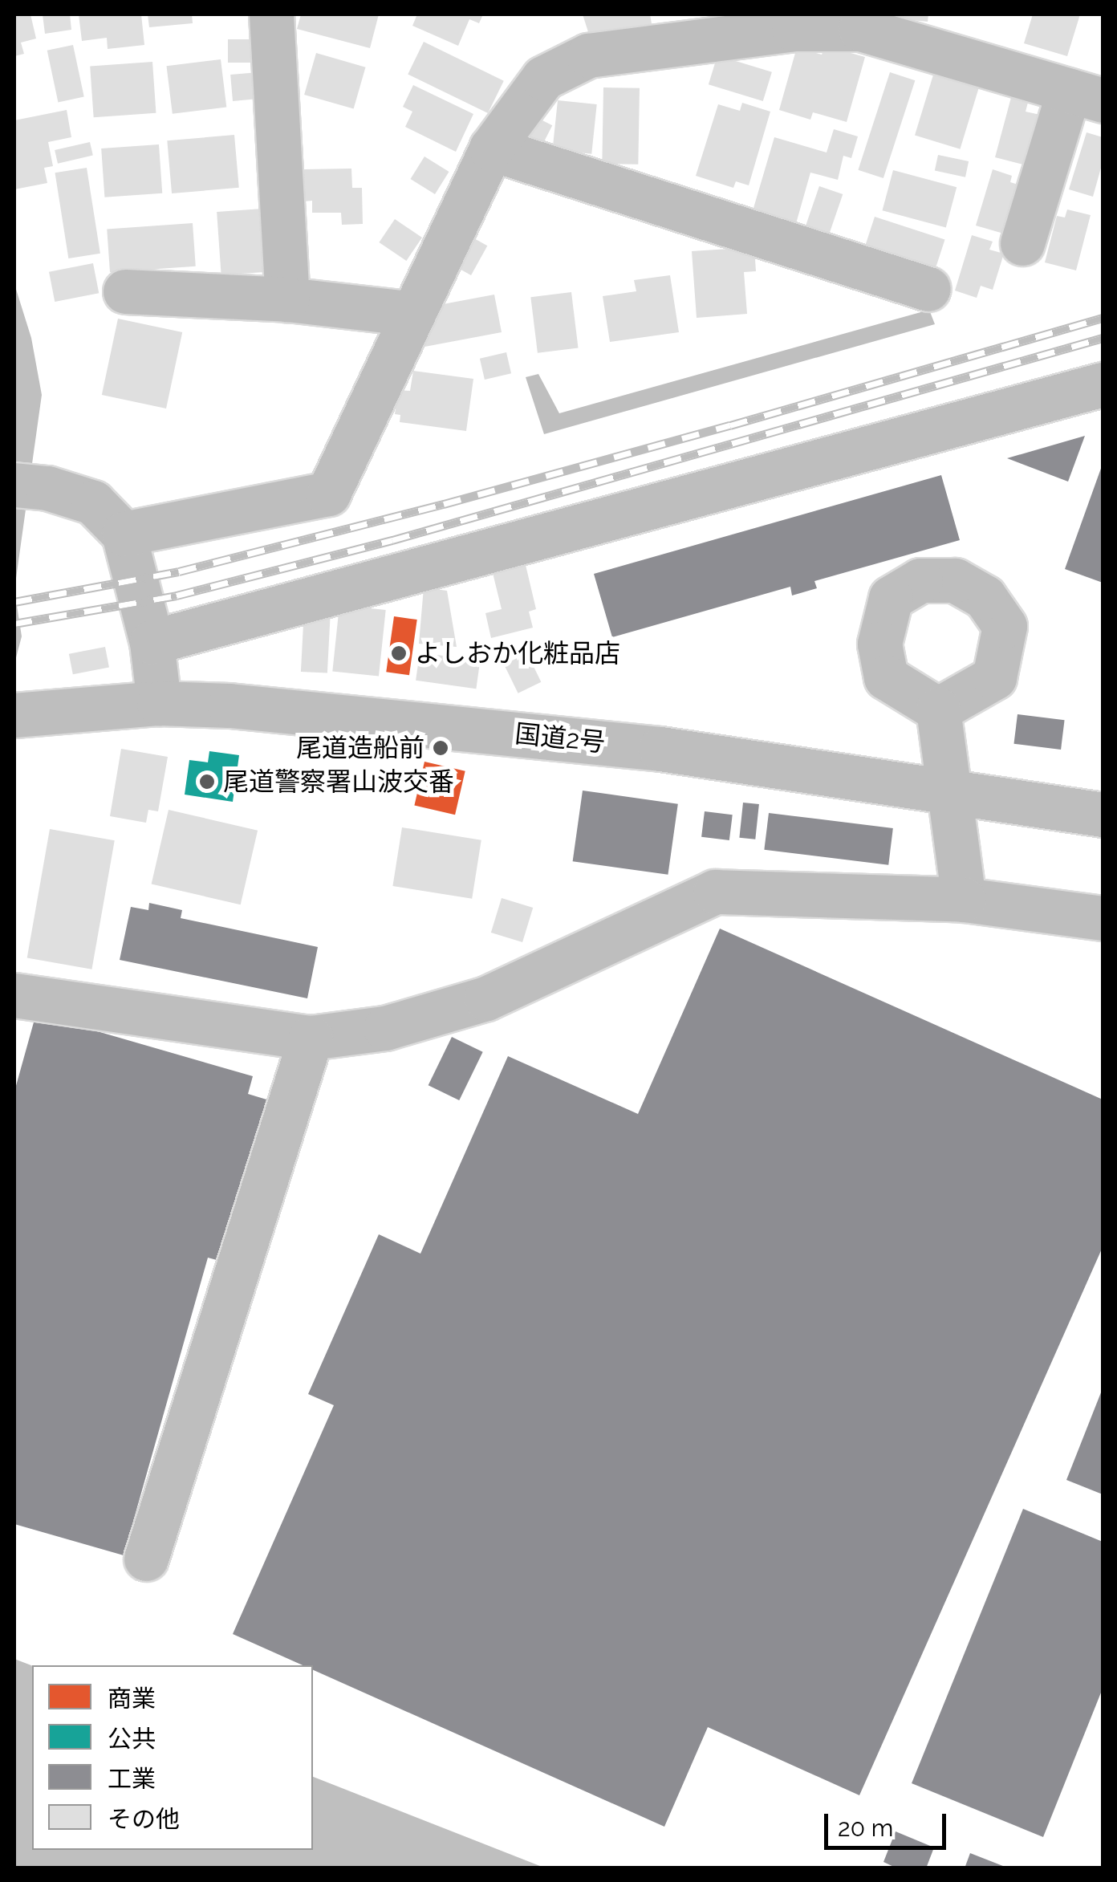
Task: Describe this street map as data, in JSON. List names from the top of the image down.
{
  "streets": {
    "main road": ["国道2号"]
  },
  "places": ["よしおか化粧品店", "尾道造船前", "尾道警察署山波交番"],
  "legend": [
    "商業",
    "公共",
    "工業",
    "その他"
  ],
  "scale_bar": "20 m"
}
